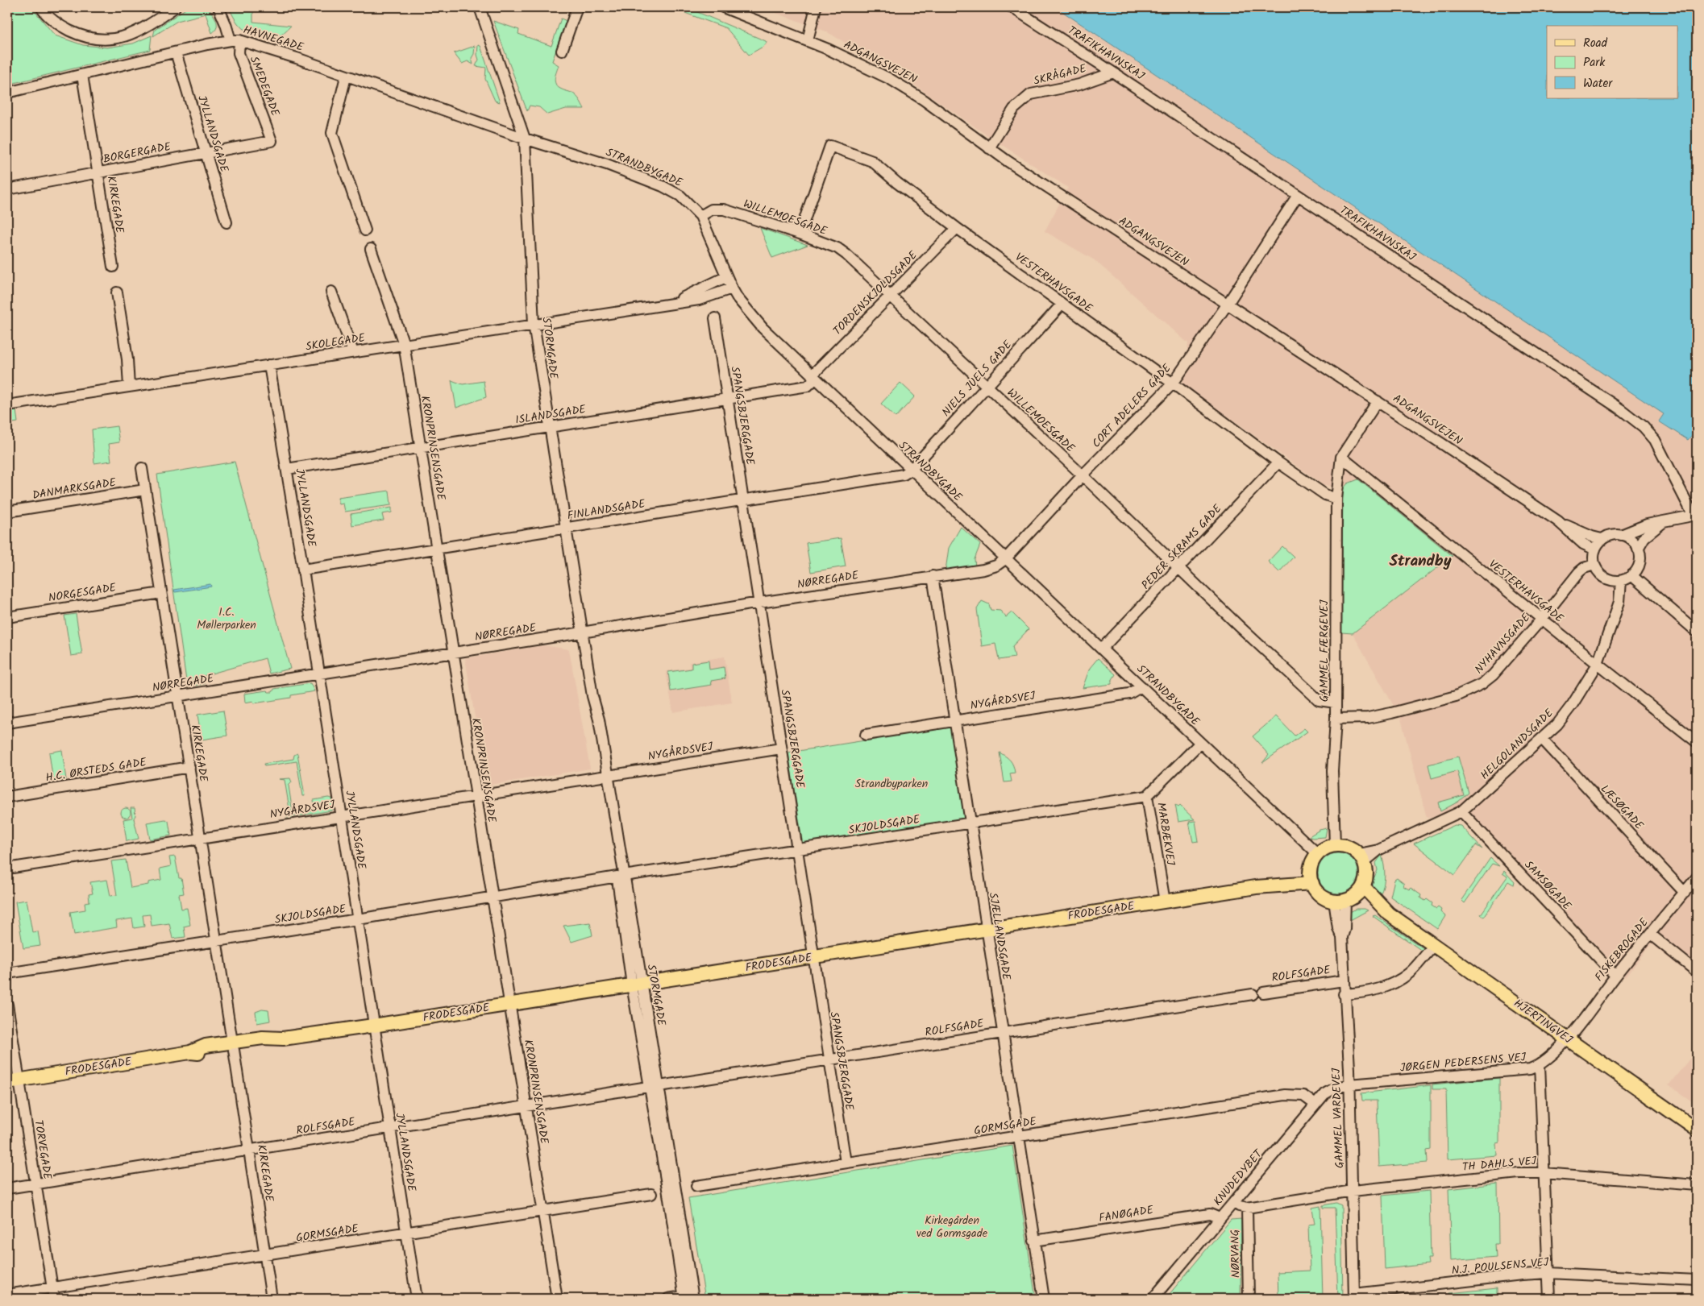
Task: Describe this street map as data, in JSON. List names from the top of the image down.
{
  "streets": {
    "main road": ["FRODESGADE", "HJERTINGVEJ"],
    "street": [
      "HAVNEGADE",
      "TRAFIKHAVNSKAJ",
      "ADGANGSVEJEN",
      "SKRÅGADE",
      "SMEDEGADE",
      "JYLLANDSGADE",
      "BORGERGADE",
      "STRANDBYGADE",
      "KIRKEGADE",
      "WILLEMOESGADE",
      "VESTERHAVSGADE",
      "TORDENSKJOLDSGADE",
      "SKOLEGADE",
      "STORMGADE",
      "NIELS JUELS GADE",
      "CORT ADELERS GADE",
      "ISLANDSGADE",
      "SPANGSBJERGGADE",
      "KRONPRINSENSGADE",
      "DANMARKSGADE",
      "FINLANDSGADE",
      "PEDER SKRAMS GADE",
      "NØRREGADE",
      "NORGESGADE",
      "NYHAVNSGADE",
      "GAMMEL FÆRGEVEJ",
      "NYGÅRDSVEJ",
      "HELGOLANDSGADE",
      "H.C. ØRSTEDS GADE",
      "LÆSØGADE",
      "SKJOLDSGADE",
      "MARBÆKVEJ",
      "SAMSØGADE",
      "SJÆLLANDSGADE",
      "FISKEBROGADE",
      "ROLFSGADE",
      "JØRGEN PEDERSENS VEJ",
      "GAMMEL VARDEVEJ",
      "GORMSGADE",
      "TORVEGADE",
      "TH DAHLS VEJ",
      "KNUDEDYBET",
      "FANØGADE",
      "NØRVANG",
      "N.J. POULSENS VEJ"
    ]
  },
  "crossings": [
    ["HAVNEGADE", "SMEDEGADE"],
    ["HAVNEGADE", "JYLLANDSGADE"],
    ["HAVNEGADE", "STRANDBYGADE"],
    ["HAVNEGADE", "KIRKEGADE"],
    ["HAVNEGADE", "STORMGADE"],
    ["TRAFIKHAVNSKAJ", "SKRÅGADE"],
    ["TRAFIKHAVNSKAJ", "CORT ADELERS GADE"],
    ["ADGANGSVEJEN", "SKRÅGADE"],
    ["ADGANGSVEJEN", "CORT ADELERS GADE"],
    ["ADGANGSVEJEN", "NYHAVNSGADE"],
    ["ADGANGSVEJEN", "HELGOLANDSGADE"],
    ["SMEDEGADE", "BORGERGADE"],
    ["JYLLANDSGADE", "BORGERGADE"],
    ["JYLLANDSGADE", "SKOLEGADE"],
    ["JYLLANDSGADE", "ISLANDSGADE"],
    ["JYLLANDSGADE", "FINLANDSGADE"],
    ["JYLLANDSGADE", "NØRREGADE"],
    ["JYLLANDSGADE", "NYGÅRDSVEJ"],
    ["JYLLANDSGADE", "SKJOLDSGADE"],
    ["JYLLANDSGADE", "FRODESGADE"],
    ["JYLLANDSGADE", "ROLFSGADE"],
    ["JYLLANDSGADE", "GORMSGADE"],
    ["BORGERGADE", "KIRKEGADE"],
    ["STRANDBYGADE", "WILLEMOESGADE"],
    ["STRANDBYGADE", "TORDENSKJOLDSGADE"],
    ["STRANDBYGADE", "SKOLEGADE"],
    ["STRANDBYGADE", "STORMGADE"],
    ["STRANDBYGADE", "NIELS JUELS GADE"],
    ["STRANDBYGADE", "CORT ADELERS GADE"],
    ["STRANDBYGADE", "ISLANDSGADE"],
    ["STRANDBYGADE", "FINLANDSGADE"],
    ["STRANDBYGADE", "PEDER SKRAMS GADE"],
    ["STRANDBYGADE", "NØRREGADE"],
    ["STRANDBYGADE", "GAMMEL FÆRGEVEJ"],
    ["STRANDBYGADE", "NYGÅRDSVEJ"],
    ["STRANDBYGADE", "HELGOLANDSGADE"],
    ["STRANDBYGADE", "MARBÆKVEJ"],
    ["STRANDBYGADE", "FRODESGADE"],
    ["STRANDBYGADE", "HJERTINGVEJ"],
    ["STRANDBYGADE", "GAMMEL VARDEVEJ"],
    ["KIRKEGADE", "DANMARKSGADE"],
    ["KIRKEGADE", "NØRREGADE"],
    ["KIRKEGADE", "NORGESGADE"],
    ["KIRKEGADE", "NYGÅRDSVEJ"],
    ["KIRKEGADE", "H.C. ØRSTEDS GADE"],
    ["KIRKEGADE", "SKJOLDSGADE"],
    ["KIRKEGADE", "FRODESGADE"],
    ["KIRKEGADE", "ROLFSGADE"],
    ["KIRKEGADE", "GORMSGADE"],
    ["WILLEMOESGADE", "VESTERHAVSGADE"],
    ["WILLEMOESGADE", "TORDENSKJOLDSGADE"],
    ["WILLEMOESGADE", "NIELS JUELS GADE"],
    ["WILLEMOESGADE", "CORT ADELERS GADE"],
    ["WILLEMOESGADE", "PEDER SKRAMS GADE"],
    ["WILLEMOESGADE", "GAMMEL FÆRGEVEJ"],
    ["VESTERHAVSGADE", "TORDENSKJOLDSGADE"],
    ["VESTERHAVSGADE", "NIELS JUELS GADE"],
    ["VESTERHAVSGADE", "CORT ADELERS GADE"],
    ["VESTERHAVSGADE", "PEDER SKRAMS GADE"],
    ["VESTERHAVSGADE", "NYHAVNSGADE"],
    ["VESTERHAVSGADE", "GAMMEL FÆRGEVEJ"],
    ["VESTERHAVSGADE", "HELGOLANDSGADE"],
    ["TORDENSKJOLDSGADE", "ISLANDSGADE"],
    ["SKOLEGADE", "STORMGADE"],
    ["SKOLEGADE", "KRONPRINSENSGADE"],
    ["STORMGADE", "ISLANDSGADE"],
    ["STORMGADE", "FINLANDSGADE"],
    ["STORMGADE", "NØRREGADE"],
    ["STORMGADE", "NYGÅRDSVEJ"],
    ["STORMGADE", "SKJOLDSGADE"],
    ["STORMGADE", "FRODESGADE"],
    ["STORMGADE", "ROLFSGADE"],
    ["NIELS JUELS GADE", "FINLANDSGADE"],
    ["CORT ADELERS GADE", "NØRREGADE"],
    ["ISLANDSGADE", "SPANGSBJERGGADE"],
    ["ISLANDSGADE", "KRONPRINSENSGADE"],
    ["SPANGSBJERGGADE", "FINLANDSGADE"],
    ["SPANGSBJERGGADE", "NØRREGADE"],
    ["SPANGSBJERGGADE", "NYGÅRDSVEJ"],
    ["SPANGSBJERGGADE", "SKJOLDSGADE"],
    ["SPANGSBJERGGADE", "FRODESGADE"],
    ["SPANGSBJERGGADE", "ROLFSGADE"],
    ["SPANGSBJERGGADE", "GORMSGADE"],
    ["KRONPRINSENSGADE", "FINLANDSGADE"],
    ["KRONPRINSENSGADE", "NØRREGADE"],
    ["KRONPRINSENSGADE", "NYGÅRDSVEJ"],
    ["KRONPRINSENSGADE", "SKJOLDSGADE"],
    ["KRONPRINSENSGADE", "FRODESGADE"],
    ["KRONPRINSENSGADE", "ROLFSGADE"],
    ["KRONPRINSENSGADE", "GORMSGADE"],
    ["NØRREGADE", "SJÆLLANDSGADE"],
    ["NYHAVNSGADE", "GAMMEL FÆRGEVEJ"],
    ["NYHAVNSGADE", "HELGOLANDSGADE"],
    ["GAMMEL FÆRGEVEJ", "HELGOLANDSGADE"],
    ["GAMMEL FÆRGEVEJ", "FRODESGADE"],
    ["GAMMEL FÆRGEVEJ", "HJERTINGVEJ"],
    ["GAMMEL FÆRGEVEJ", "GAMMEL VARDEVEJ"],
    ["NYGÅRDSVEJ", "SJÆLLANDSGADE"],
    ["HELGOLANDSGADE", "LÆSØGADE"],
    ["HELGOLANDSGADE", "SAMSØGADE"],
    ["HELGOLANDSGADE", "FRODESGADE"],
    ["HELGOLANDSGADE", "HJERTINGVEJ"],
    ["HELGOLANDSGADE", "GAMMEL VARDEVEJ"],
    ["LÆSØGADE", "FISKEBROGADE"],
    ["SKJOLDSGADE", "MARBÆKVEJ"],
    ["SKJOLDSGADE", "SJÆLLANDSGADE"],
    ["MARBÆKVEJ", "FRODESGADE"],
    ["SAMSØGADE", "FISKEBROGADE"],
    ["FRODESGADE", "SJÆLLANDSGADE"],
    ["FRODESGADE", "HJERTINGVEJ"],
    ["FRODESGADE", "GAMMEL VARDEVEJ"],
    ["FRODESGADE", "TORVEGADE"],
    ["SJÆLLANDSGADE", "ROLFSGADE"],
    ["SJÆLLANDSGADE", "GORMSGADE"],
    ["SJÆLLANDSGADE", "FANØGADE"],
    ["FISKEBROGADE", "HJERTINGVEJ"],
    ["FISKEBROGADE", "JØRGEN PEDERSENS VEJ"],
    ["ROLFSGADE", "GAMMEL VARDEVEJ"],
    ["ROLFSGADE", "TORVEGADE"],
    ["HJERTINGVEJ", "JØRGEN PEDERSENS VEJ"],
    ["HJERTINGVEJ", "GAMMEL VARDEVEJ"],
    ["JØRGEN PEDERSENS VEJ", "GAMMEL VARDEVEJ"],
    ["JØRGEN PEDERSENS VEJ", "KNUDEDYBET"],
    ["GAMMEL VARDEVEJ", "TH DAHLS VEJ"],
    ["GAMMEL VARDEVEJ", "KNUDEDYBET"],
    ["GAMMEL VARDEVEJ", "N.J. POULSENS VEJ"],
    ["GORMSGADE", "TORVEGADE"],
    ["GORMSGADE", "KNUDEDYBET"],
    ["KNUDEDYBET", "FANØGADE"]
  ],
  "districts": ["Strandby"],
  "parks": ["I.C. Møllerparken", "Strandbyparken", "Kirkegården ved Gormsgade"],
  "legend": ["Road", "Park", "Water"]
}
